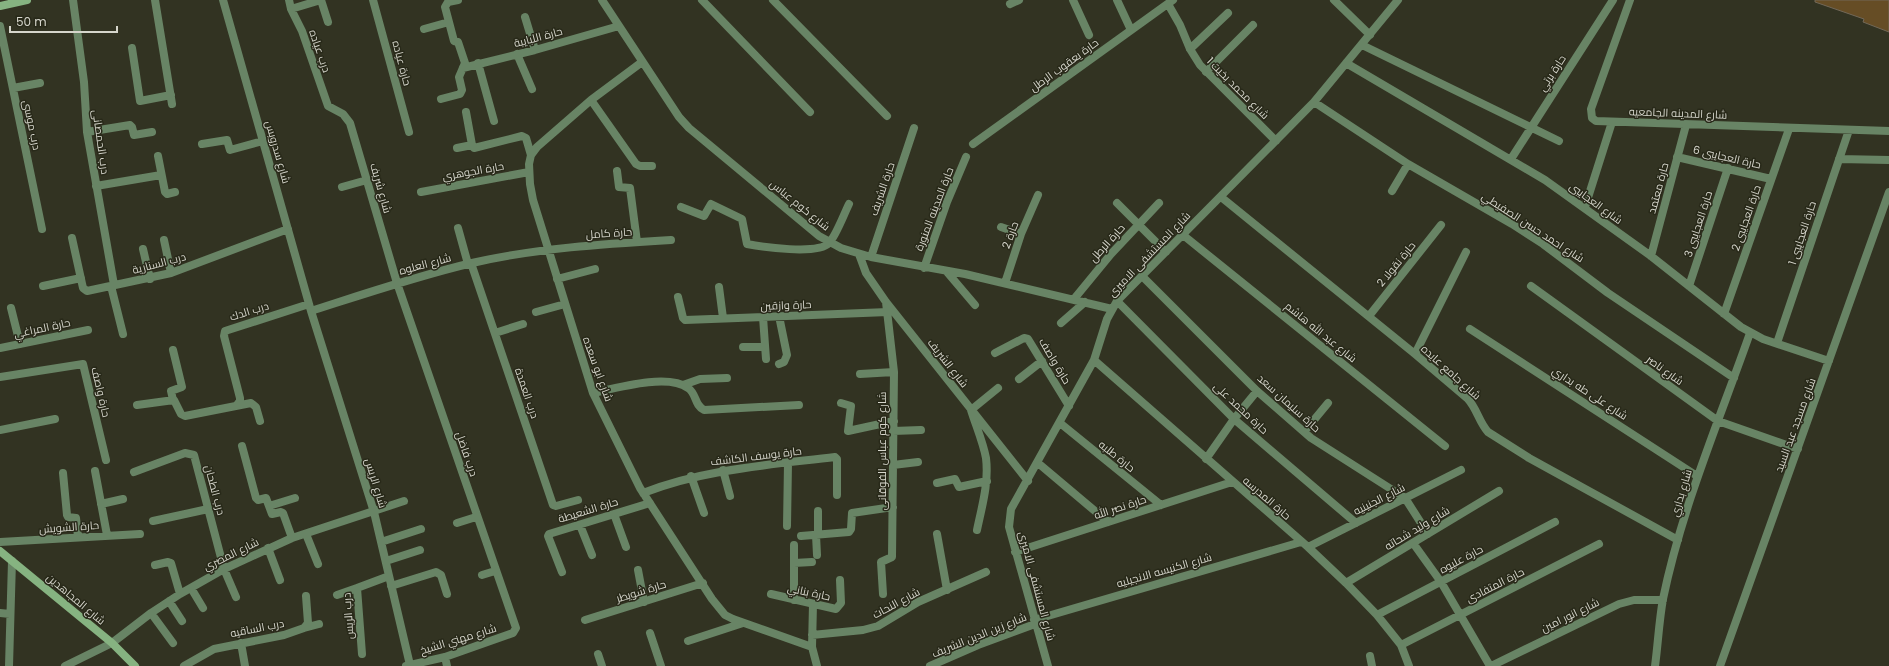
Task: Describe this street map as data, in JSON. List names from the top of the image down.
{
  "streets": {
    "street": [
      "حارة اللبايبة",
      "درب عياده",
      "حارة عياده",
      "حارة يعقوب الرطل",
      "حارة برتي",
      "شارع محمد بخيت 1",
      "شارع المدينه الجامعيه",
      "درب موسى",
      "درب الحمصانى",
      "شارع سدرويس",
      "حارة العجايبى 6",
      "حارة الجوهري",
      "شارع شريف",
      "حارة معتمد",
      "حارة الشريف",
      "شارع العجايبى",
      "شارع كوم عباس",
      "حارة المدينه المنورة",
      "حارة العجايبى 2",
      "حارة العجايبى 3",
      "شارع احمد حسن الصفيطي",
      "حارة كامل",
      "حارة العجايبى 1",
      "حارة 2",
      "حارة الرطل",
      "شارع المستشفى الاميرى",
      "درب السنارية",
      "شارع العلوه",
      "حارة نقولا 2",
      "حارة وازقين",
      "درب الدك",
      "حارة المراغي",
      "شارع عبد الله هاشم",
      "حارة واصف",
      "شارع الشريف",
      "شارع ابو سعده",
      "شارع ناصر",
      "شارع جامع عايده",
      "درب العمدة",
      "شارع على طه بداري",
      "حارة سليمان سعد",
      "حارة محمد على",
      "شارع مسجد عبد السيد",
      "شارع كوم عباس الفوقانى",
      "درب فاضل",
      "حارة يوسف الكاشف",
      "حارة طلبه",
      "شارع الريس",
      "درب الطحان",
      "شارع بداري",
      "حارة المدرسه",
      "شارع الجنينيه",
      "حارة نصر الله",
      "حارة الشعيطة",
      "حارة الشويش",
      "شارع وليد شحاته",
      "شارع المصري",
      "حارة عليوه",
      "شارع الكنيسه الانجيليه",
      "حارة المتفادى",
      "حارة شويطر",
      "حارة بناني",
      "شارع المجاهدين",
      "شارع النحات",
      "شارع انور امين",
      "درب الريس",
      "درب الساقيه",
      "شارع زين الدين الشريف",
      "شارع مهني الشيخ"
    ]
  },
  "crossings": [
    ["حارة اللبايبة", "شارع كوم عباس"],
    ["درب عياده", "شارع شريف"],
    ["حارة يعقوب الرطل", "شارع محمد بخيت 1"],
    ["حارة برتي", "شارع العجايبى"],
    ["شارع محمد بخيت 1", "شارع المستشفى الاميرى"],
    ["شارع المدينه الجامعيه", "حارة معتمد"],
    ["شارع المدينه الجامعيه", "حارة العجايبى 2"],
    ["شارع المدينه الجامعيه", "حارة العجايبى 1"],
    ["درب الحمصانى", "درب السنارية"],
    ["شارع سدرويس", "درب السنارية"],
    ["شارع سدرويس", "شارع العلوه"],
    ["شارع سدرويس", "درب الدك"],
    ["شارع سدرويس", "شارع الريس"],
    ["حارة العجايبى 6", "حارة معتمد"],
    ["حارة العجايبى 6", "حارة العجايبى 2"],
    ["حارة العجايبى 6", "حارة العجايبى 3"],
    ["حارة الجوهري", "شارع ابو سعده"],
    ["شارع شريف", "شارع العلوه"],
    ["شارع شريف", "درب فاضل"],
    ["حارة معتمد", "شارع العجايبى"],
    ["حارة الشريف", "شارع كوم عباس"],
    ["شارع العجايبى", "حارة العجايبى 2"],
    ["شارع العجايبى", "حارة العجايبى 3"],
    ["شارع العجايبى", "حارة العجايبى 1"],
    ["شارع العجايبى", "شارع المستشفى الاميرى"],
    ["شارع العجايبى", "شارع مسجد عبد السيد"],
    ["شارع العجايبى", "شارع بداري"],
    ["شارع كوم عباس", "حارة المدينه المنورة"],
    ["شارع كوم عباس", "حارة 2"],
    ["شارع كوم عباس", "حارة الرطل"],
    ["شارع كوم عباس", "شارع المستشفى الاميرى"],
    ["شارع كوم عباس", "شارع الشريف"],
    ["شارع احمد حسن الصفيطي", "شارع المستشفى الاميرى"],
    ["شارع احمد حسن الصفيطي", "شارع بداري"],
    ["حارة كامل", "شارع العلوه"],
    ["حارة كامل", "شارع ابو سعده"],
    ["شارع المستشفى الاميرى", "شارع عبد الله هاشم"],
    ["شارع المستشفى الاميرى", "حارة واصف"],
    ["شارع المستشفى الاميرى", "شارع الشريف"],
    ["شارع المستشفى الاميرى", "شارع جامع عايده"],
    ["شارع المستشفى الاميرى", "حارة سليمان سعد"],
    ["شارع المستشفى الاميرى", "حارة محمد على"],
    ["شارع المستشفى الاميرى", "حارة طلبه"],
    ["شارع المستشفى الاميرى", "حارة المدرسه"],
    ["شارع المستشفى الاميرى", "حارة نصر الله"],
    ["شارع المستشفى الاميرى", "شارع الكنيسه الانجيليه"],
    ["شارع المستشفى الاميرى", "شارع زين الدين الشريف"],
    ["شارع العلوه", "درب الدك"],
    ["شارع العلوه", "شارع ابو سعده"],
    ["شارع العلوه", "درب العمدة"],
    ["شارع العلوه", "درب فاضل"],
    ["شارع العلوه", "شارع الريس"],
    ["حارة نقولا 2", "شارع جامع عايده"],
    ["حارة وازقين", "شارع كوم عباس الفوقانى"],
    ["درب الدك", "شارع الريس"],
    ["شارع الشريف", "شارع كوم عباس الفوقانى"],
    ["شارع ابو سعده", "حارة يوسف الكاشف"],
    ["شارع ابو سعده", "حارة الشعيطة"],
    ["شارع ابو سعده", "حارة شويطر"],
    ["شارع ناصر", "شارع مسجد عبد السيد"],
    ["شارع ناصر", "شارع بداري"],
    ["شارع جامع عايده", "شارع بداري"],
    ["شارع على طه بداري", "شارع بداري"],
    ["حارة سليمان سعد", "شارع الجنينيه"],
    ["حارة سليمان سعد", "شارع وليد شحاته"],
    ["حارة محمد على", "شارع الجنينيه"],
    ["درب فاضل", "شارع مهني الشيخ"],
    ["حارة طلبه", "حارة نصر الله"],
    ["شارع الريس", "شارع المصري"],
    ["شارع الريس", "درب الريس"],
    ["شارع الريس", "شارع مهني الشيخ"],
    ["درب الطحان", "شارع المصري"],
    ["شارع بداري", "شارع انور امين"],
    ["حارة المدرسه", "شارع الجنينيه"],
    ["حارة المدرسه", "حارة نصر الله"],
    ["حارة المدرسه", "شارع وليد شحاته"],
    ["حارة المدرسه", "حارة عليوه"],
    ["حارة المدرسه", "شارع الكنيسه الانجيليه"],
    ["حارة المدرسه", "حارة المتفادى"],
    ["شارع المصري", "شارع المجاهدين"],
    ["شارع الكنيسه الانجيليه", "شارع زين الدين الشريف"]
  ],
  "scale_bar": "50 m"
}
